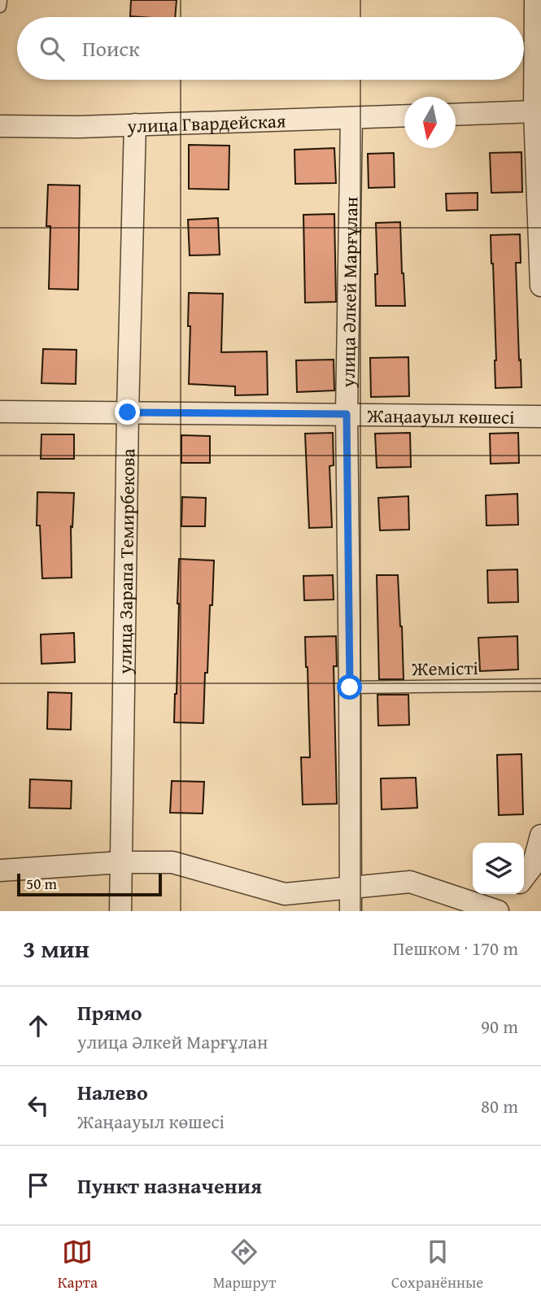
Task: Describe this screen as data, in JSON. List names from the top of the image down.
{
  "streets": {
    "street": [
      "улица Гвардейская",
      "улица Әлкей Марғұлан",
      "Жаңаауыл көшесі",
      "улица Зарапа Темирбекова"
    ],
    "lane": ["Жемісті"]
  },
  "crossings": [
    ["улица Гвардейская", "улица Әлкей Марғұлан"],
    ["улица Гвардейская", "улица Зарапа Темирбекова"],
    ["улица Әлкей Марғұлан", "Жаңаауыл көшесі"],
    ["улица Әлкей Марғұлан", "Жемісті"],
    ["Жаңаауыл көшесі", "улица Зарапа Темирбекова"]
  ],
  "scale_bar": "50 m",
  "north": "bottom",
  "page": {
    "search": "Поиск",
    "scale": "50 m",
    "heading": ["3 мин", "Пешком · 170 m"],
    "list": [
      ["Прямо", "улица Әлкей Марғұлан", "90 m"],
      ["Налево", "Жаңаауыл көшесі", "80 m"],
      "Пункт назначения"
    ],
    "nav": ["Карта", "Маршрут", "Сохранённые"]
  }
}
